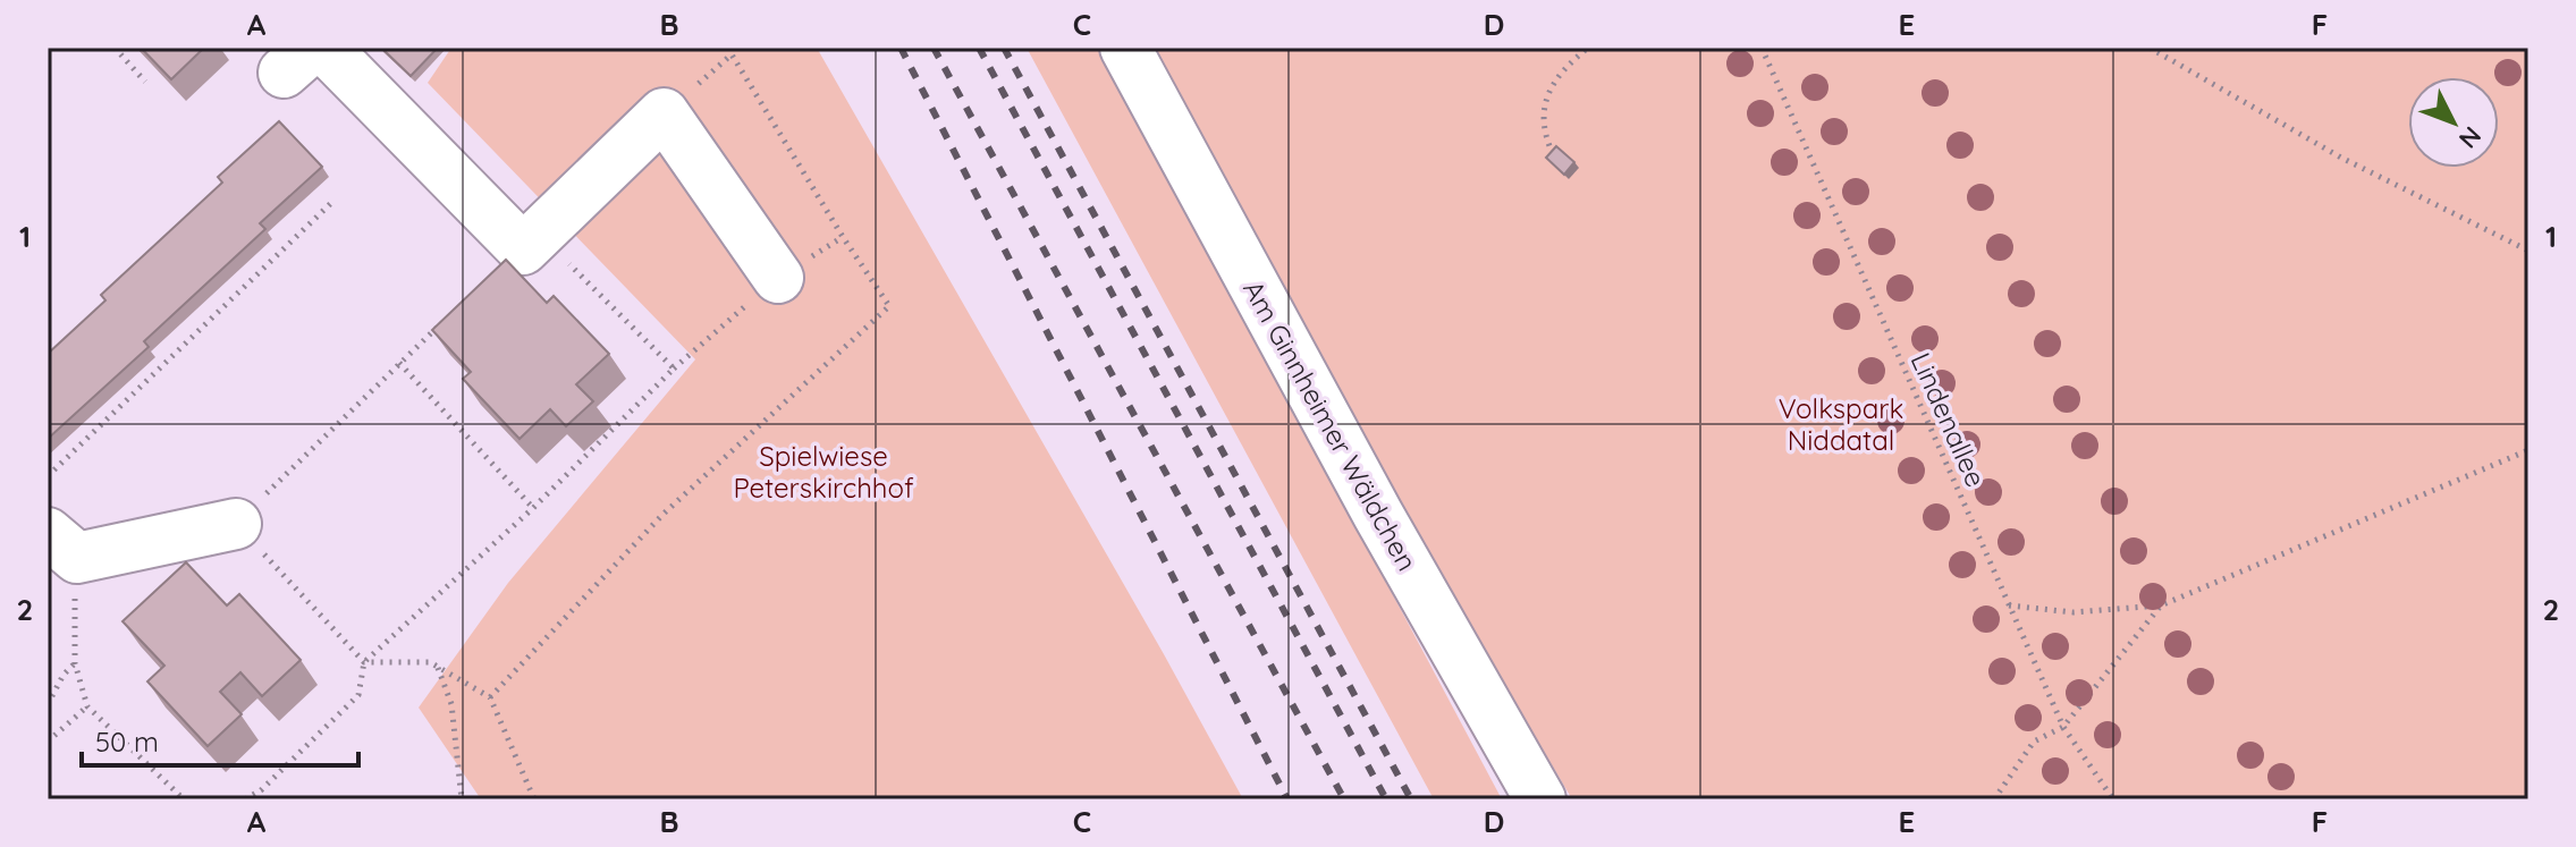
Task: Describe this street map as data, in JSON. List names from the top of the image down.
{
  "streets": {
    "street": ["Am Ginnheimer Wäldchen"],
    "path": ["Lindenallee"]
  },
  "parks": ["Volkspark Niddatal", "Spielwiese Peterskirchhof"],
  "scale_bar": "50 m",
  "north": "bottom right",
  "grid": {
    "columns": [
      "A",
      "B",
      "C",
      "D",
      "E",
      "F"
    ],
    "rows": ["1", "2"]
  }
}
